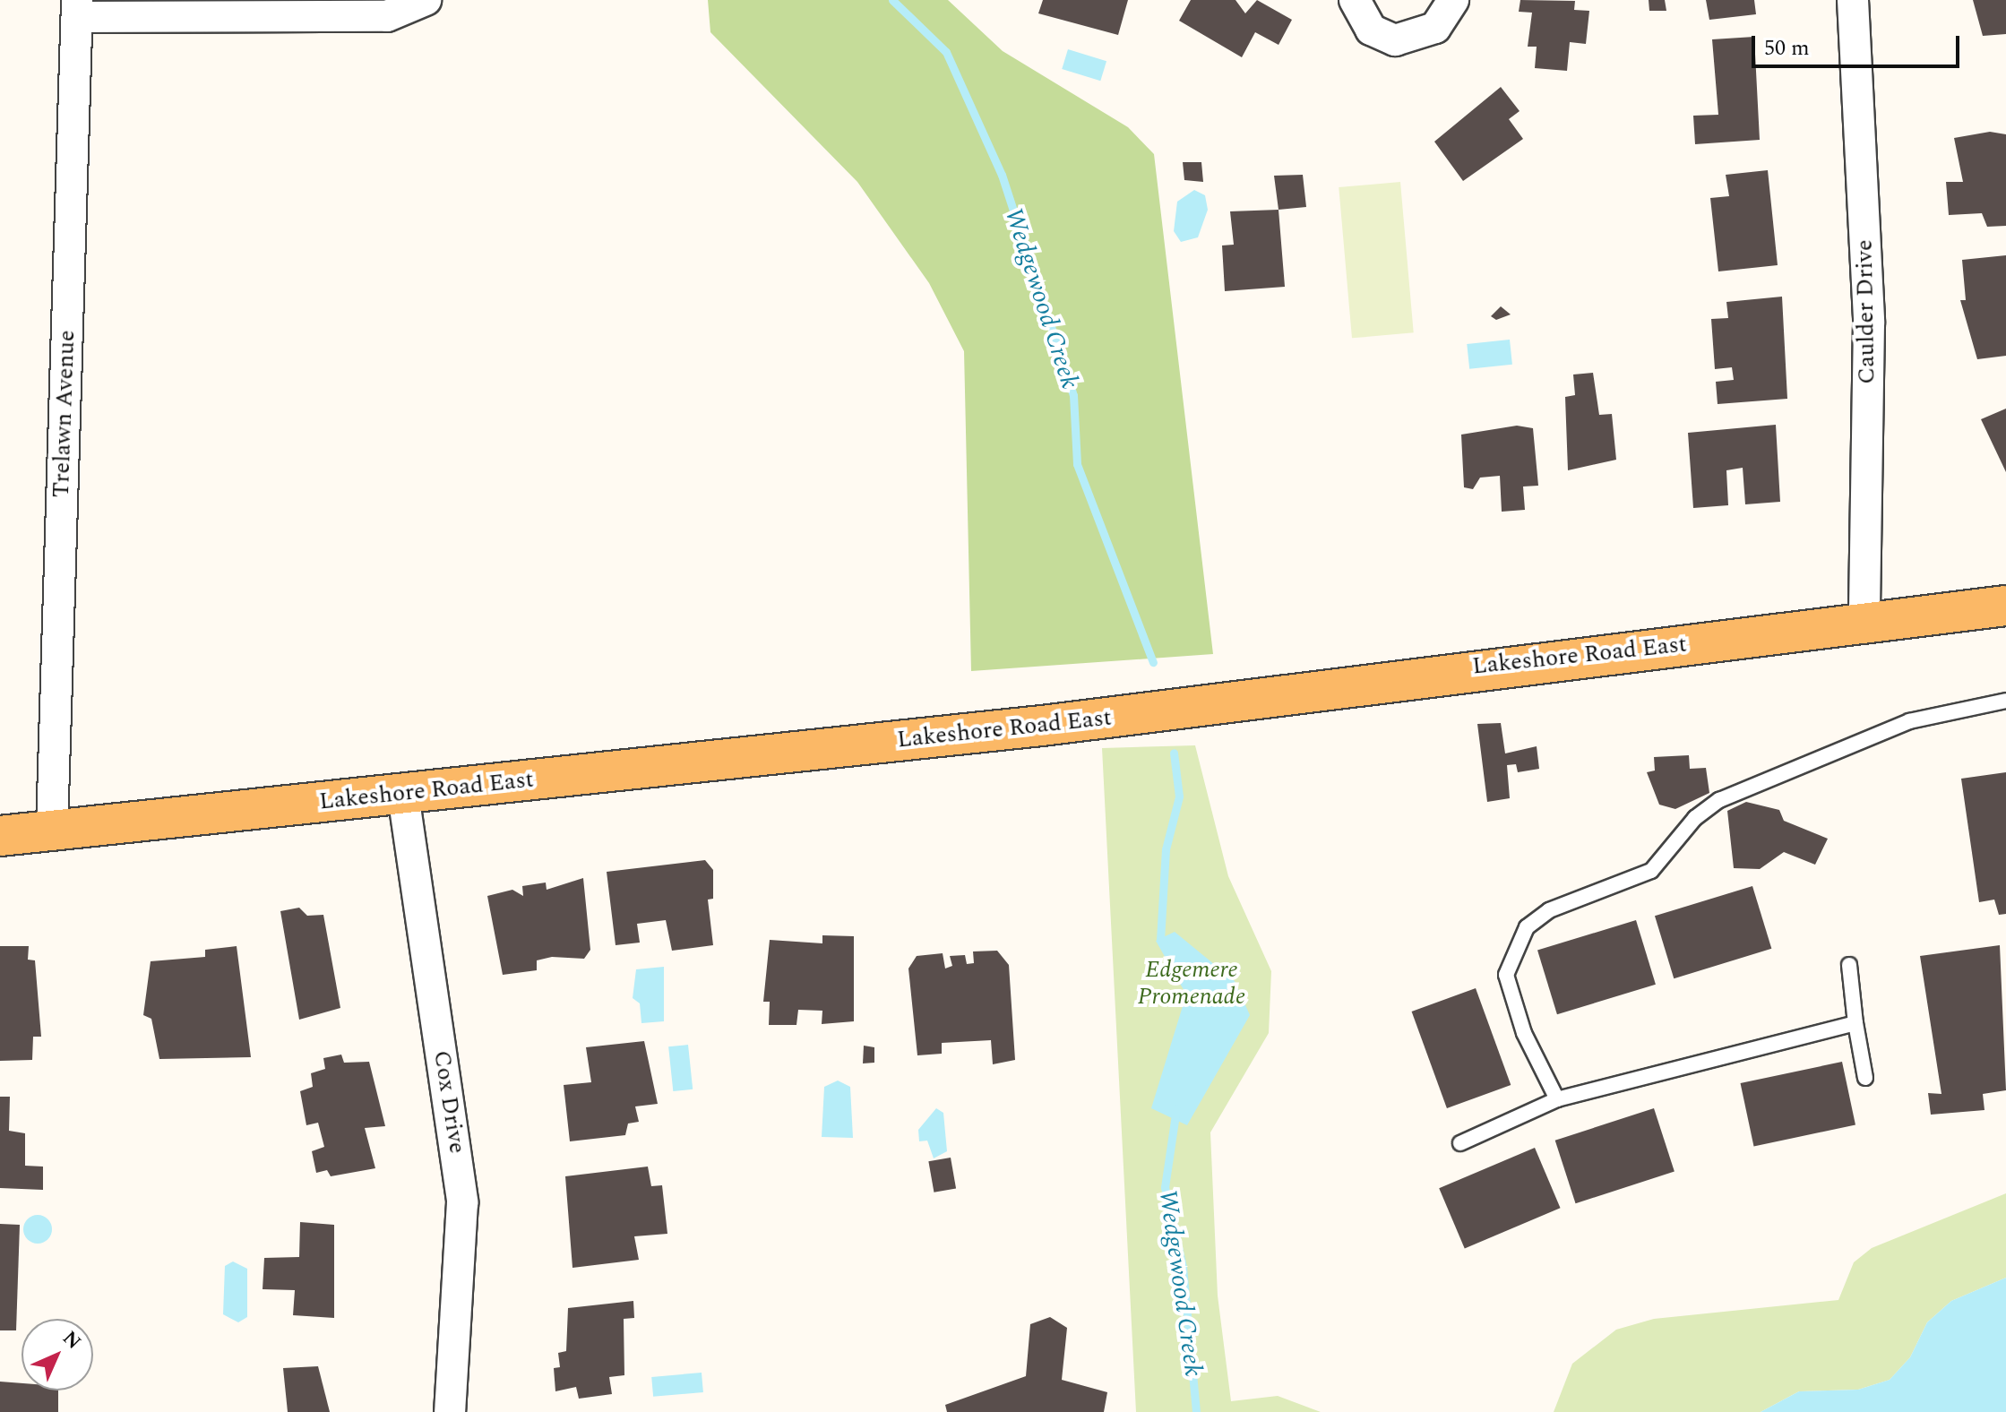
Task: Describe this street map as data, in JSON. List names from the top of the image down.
{
  "streets": {
    "main road": ["Lakeshore Road East"],
    "street": ["Caulder Drive", "Trelawn Avenue", "Cox Drive"]
  },
  "crossings": [
    ["Caulder Drive", "Lakeshore Road East"],
    ["Trelawn Avenue", "Lakeshore Road East"],
    ["Lakeshore Road East", "Cox Drive"]
  ],
  "water": ["Wedgewood Creek"],
  "parks": ["Edgemere Promenade"],
  "scale_bar": "50 m",
  "north": "top right"
}
